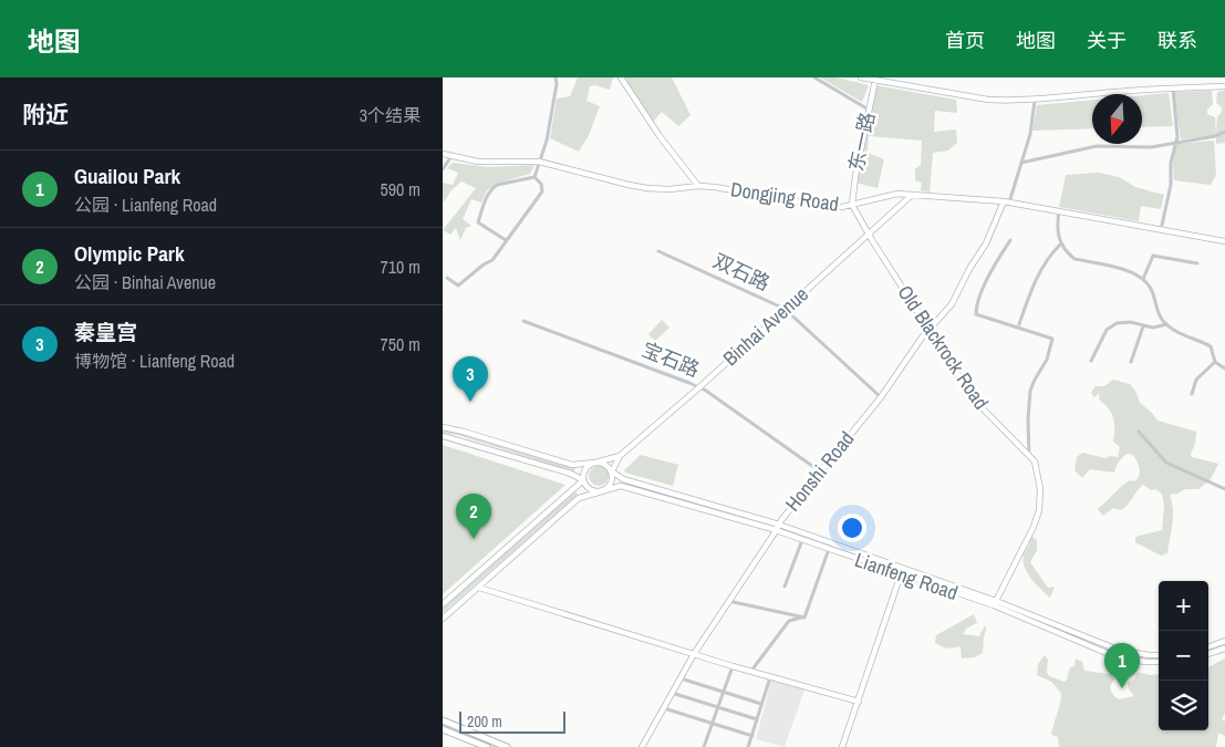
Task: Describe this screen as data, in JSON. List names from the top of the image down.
{
  "streets": {
    "main road": [
      "东一路",
      "Dongjing Road",
      "Binhai Avenue",
      "Old Blackrock Road",
      "Honshi Road",
      "Lianfeng Road"
    ],
    "street": ["双石路", "宝石路"]
  },
  "crossings": [
    ["东一路", "Dongjing Road"],
    ["东一路", "Old Blackrock Road"],
    ["Dongjing Road", "Binhai Avenue"],
    ["Dongjing Road", "Old Blackrock Road"],
    ["Dongjing Road", "Honshi Road"],
    ["双石路", "Binhai Avenue"],
    ["双石路", "Honshi Road"],
    ["Binhai Avenue", "Old Blackrock Road"],
    ["Binhai Avenue", "宝石路"],
    ["Old Blackrock Road", "Honshi Road"],
    ["Old Blackrock Road", "Lianfeng Road"],
    ["宝石路", "Honshi Road"],
    ["Honshi Road", "Lianfeng Road"]
  ],
  "scale_bar": "200 m",
  "north": "bottom",
  "page": {
    "header": "地图",
    "nav": [
      "首页",
      "地图",
      "关于",
      "联系"
    ],
    "heading": ["附近", "3个结果"],
    "list": [
      {
        "mark": "1",
        "name": "Guailou Park",
        "note": "公园 · Lianfeng Road",
        "value": "590 m"
      },
      {
        "mark": "2",
        "name": "Olympic Park",
        "note": "公园 · Binhai Avenue",
        "value": "710 m"
      },
      {
        "mark": "3",
        "name": "秦皇宫",
        "note": "博物馆 · Lianfeng Road",
        "value": "750 m"
      }
    ],
    "pins": ["3", "2", "1"],
    "map_buttons": ["+", "−"],
    "scale": "200 m"
  }
}
